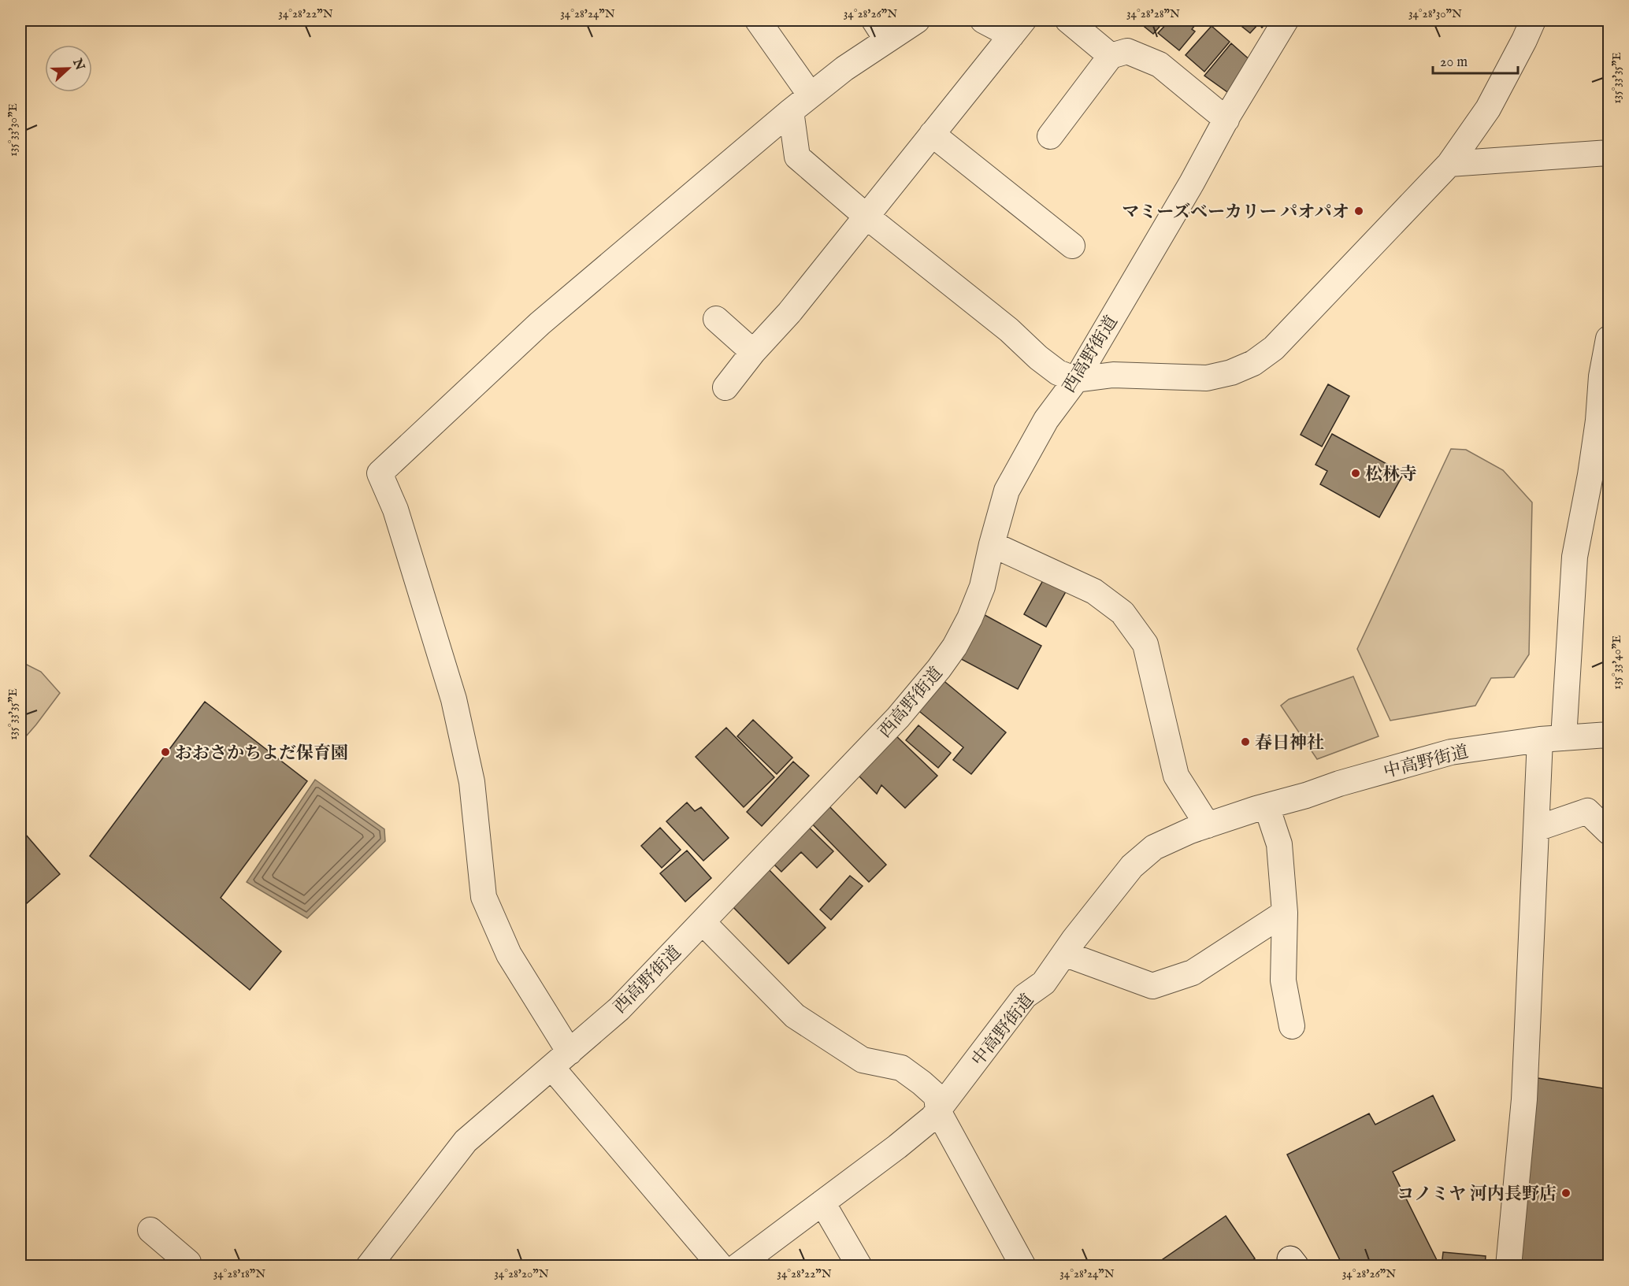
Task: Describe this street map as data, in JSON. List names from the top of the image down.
{
  "streets": {
    "street": ["西高野街道", "中高野街道"]
  },
  "places": [
    "マミーズベーカリー パオパオ",
    "松林寺",
    "春日神社",
    "おおさかちよだ保育園",
    "コノミヤ 河内長野店"
  ],
  "scale_bar": "20 m",
  "north": "right",
  "coordinates": [
    "34°28'22\"N",
    "34°28'24\"N",
    "34°28'26\"N",
    "34°28'28\"N",
    "34°28'30\"N",
    "135°33'35\"E",
    "135°33'30\"E",
    "135°33'40\"E",
    "34°28'18\"N",
    "34°28'20\"N"
  ]
}
